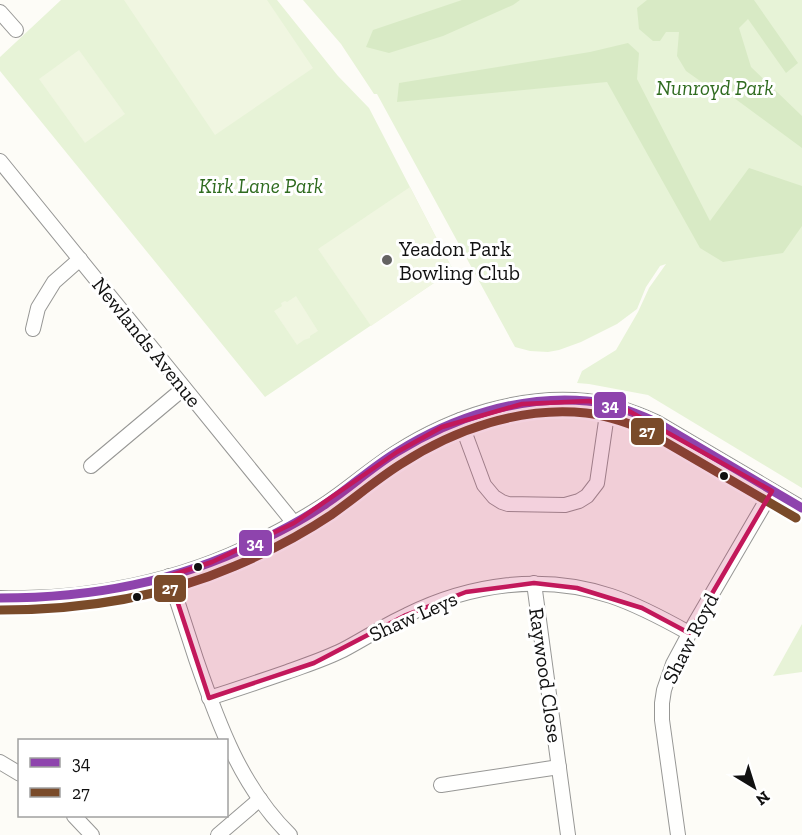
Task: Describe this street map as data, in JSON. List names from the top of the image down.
{
  "streets": {
    "street": [
      "Newlands Avenue",
      "Shaw Leys",
      "Shaw Royd",
      "Raywood Close"
    ]
  },
  "crossings": [
    ["Shaw Leys", "Shaw Royd"],
    ["Shaw Leys", "Raywood Close"]
  ],
  "parks": ["Nunroyd Park", "Kirk Lane Park"],
  "places": ["Yeadon Park Bowling Club"],
  "lines": ["transit line 34", "transit line 27"],
  "legend": ["34", "27"],
  "north": "bottom right"
}
